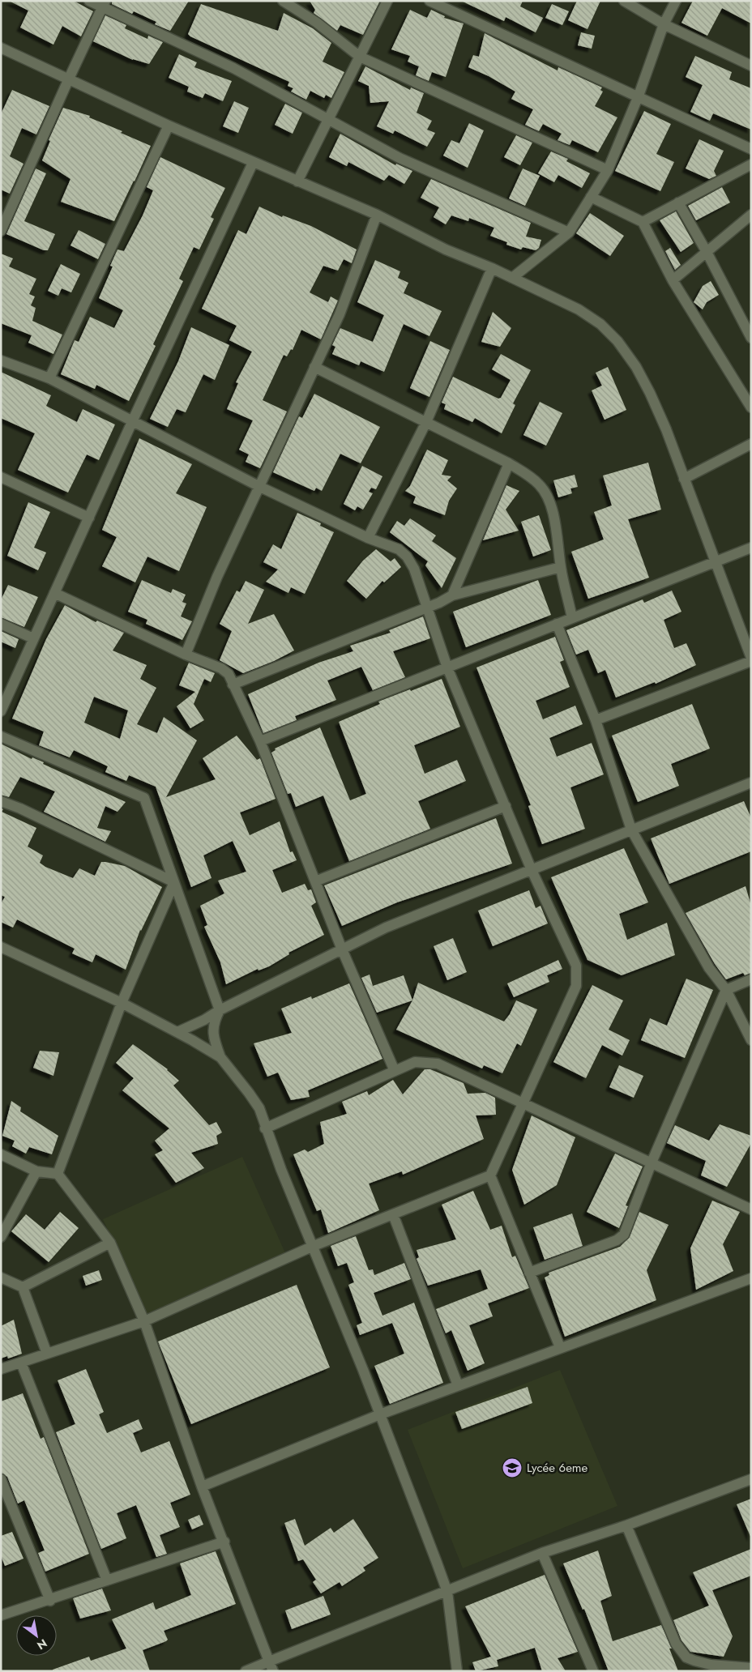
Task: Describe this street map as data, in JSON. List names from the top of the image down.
{
  "places": {
    "school or university": ["Lycée 6eme"]
  },
  "north": "bottom right"
}
